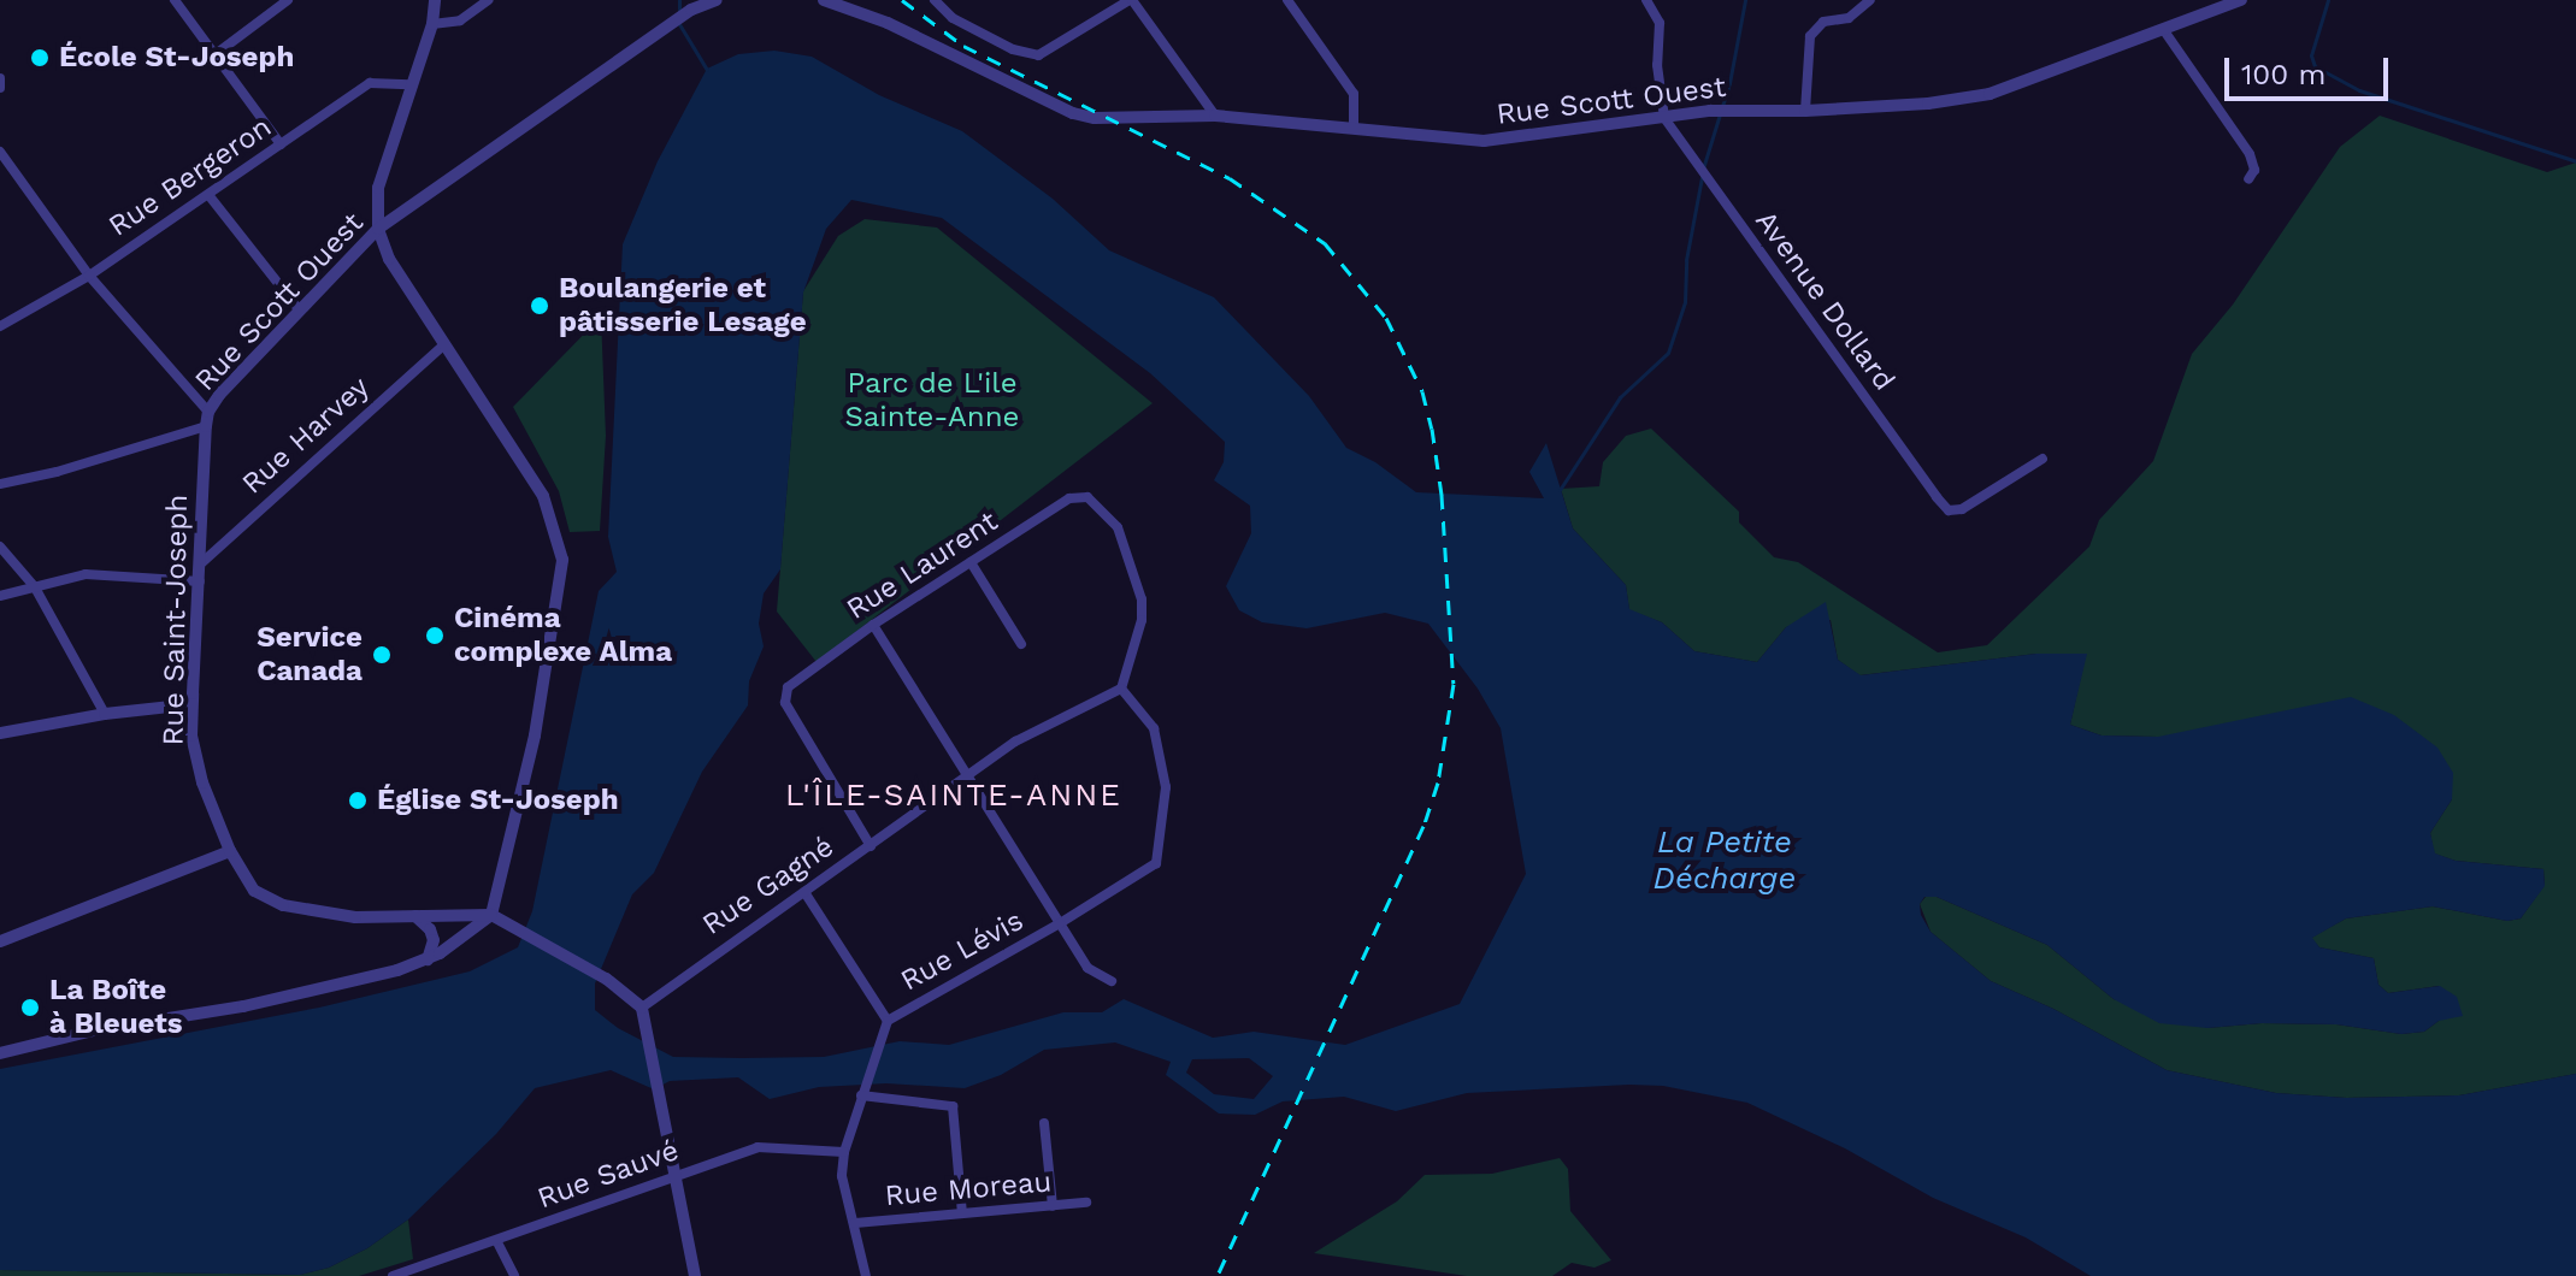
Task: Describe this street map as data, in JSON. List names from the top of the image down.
{
  "streets": {
    "street": [
      "Rue Scott Ouest",
      "Rue Bergeron",
      "Avenue Dollard",
      "Rue Harvey",
      "Rue Laurent",
      "Rue Saint-Joseph",
      "Rue Gagné",
      "Rue Lévis",
      "Rue Sauvé",
      "Rue Moreau"
    ]
  },
  "crossings": [
    ["Rue Scott Ouest", "Avenue Dollard"],
    ["Rue Scott Ouest", "Rue Saint-Joseph"],
    ["Rue Harvey", "Rue Saint-Joseph"],
    ["Rue Laurent", "Rue Gagné"],
    ["Rue Laurent", "Rue Lévis"],
    ["Rue Saint-Joseph", "Rue Gagné"],
    ["Rue Gagné", "Rue Lévis"]
  ],
  "districts": ["L'ÎLE-SAINTE-ANNE"],
  "water": ["La Petite Décharge"],
  "parks": ["Parc de L'ile Sainte-Anne"],
  "places": [
    "École St-Joseph",
    "Boulangerie et pâtisserie Lesage",
    "Cinéma complexe Alma",
    "Service Canada",
    "Église St-Joseph",
    "La Boîte à Bleuets"
  ],
  "scale_bar": "100 m"
}
